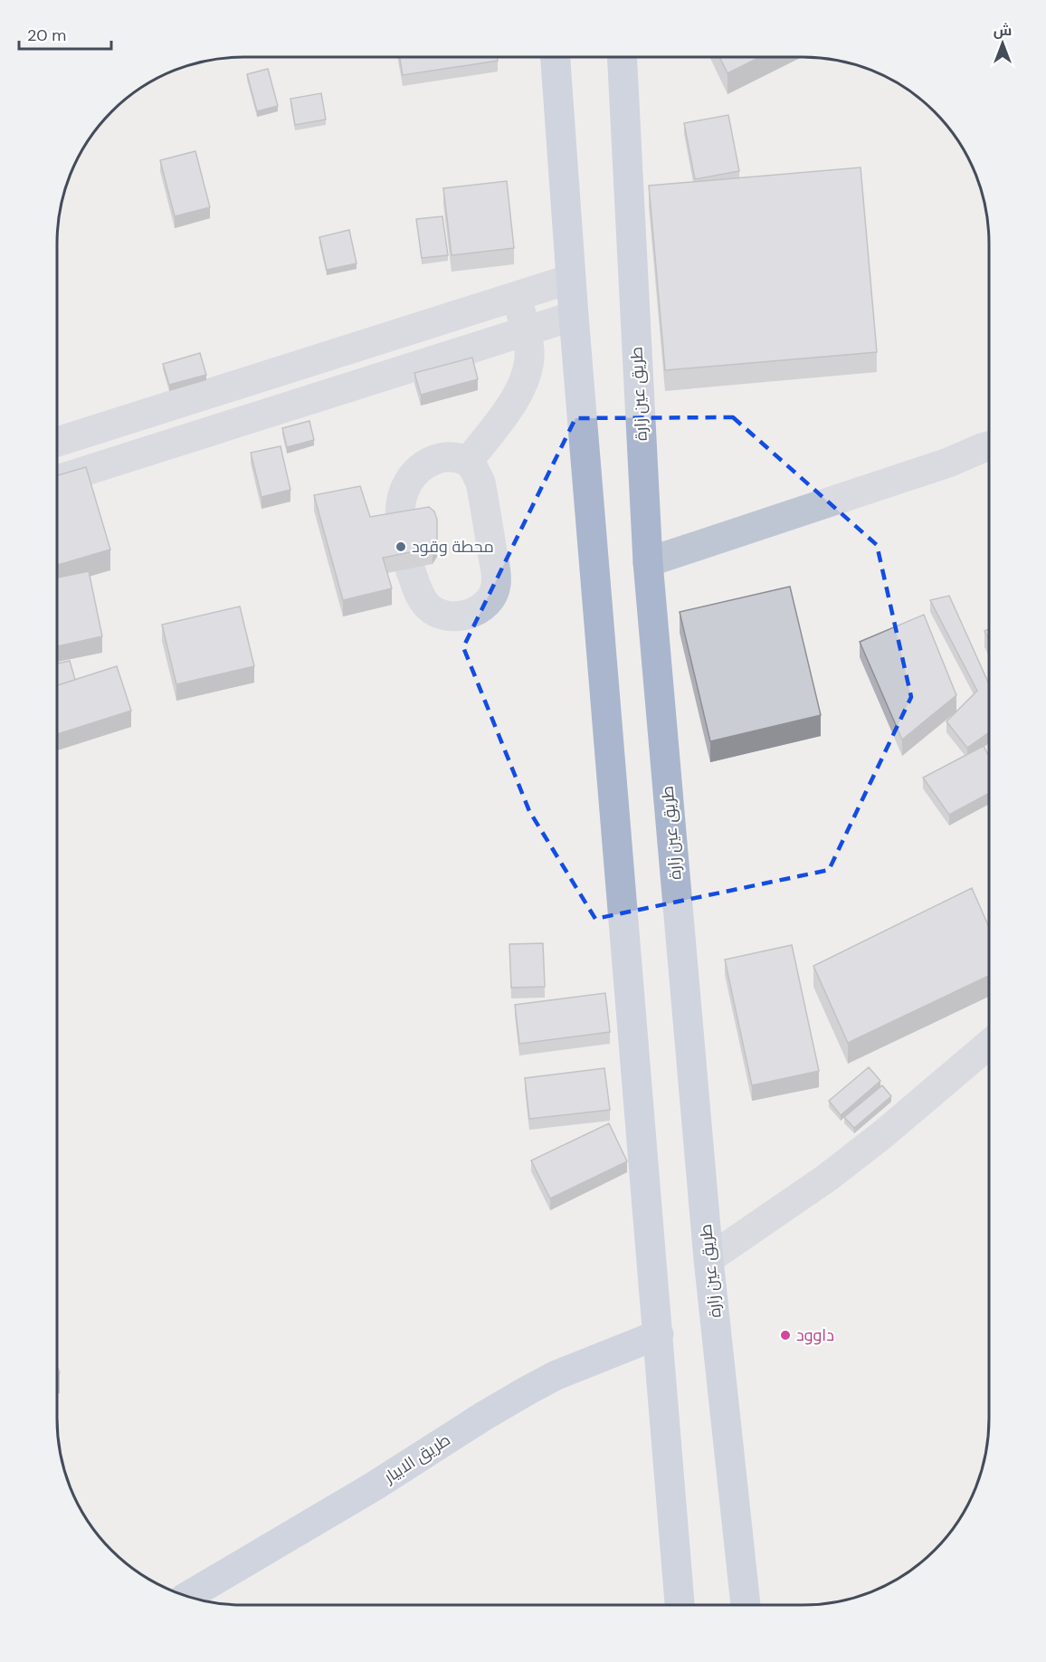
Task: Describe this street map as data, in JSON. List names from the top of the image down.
{
  "streets": {
    "main road": ["طريق عين زارة", "طريق الابيار"]
  },
  "places": ["محطة وقود", "داوود"],
  "scale_bar": "20 m",
  "north": "top"
}
